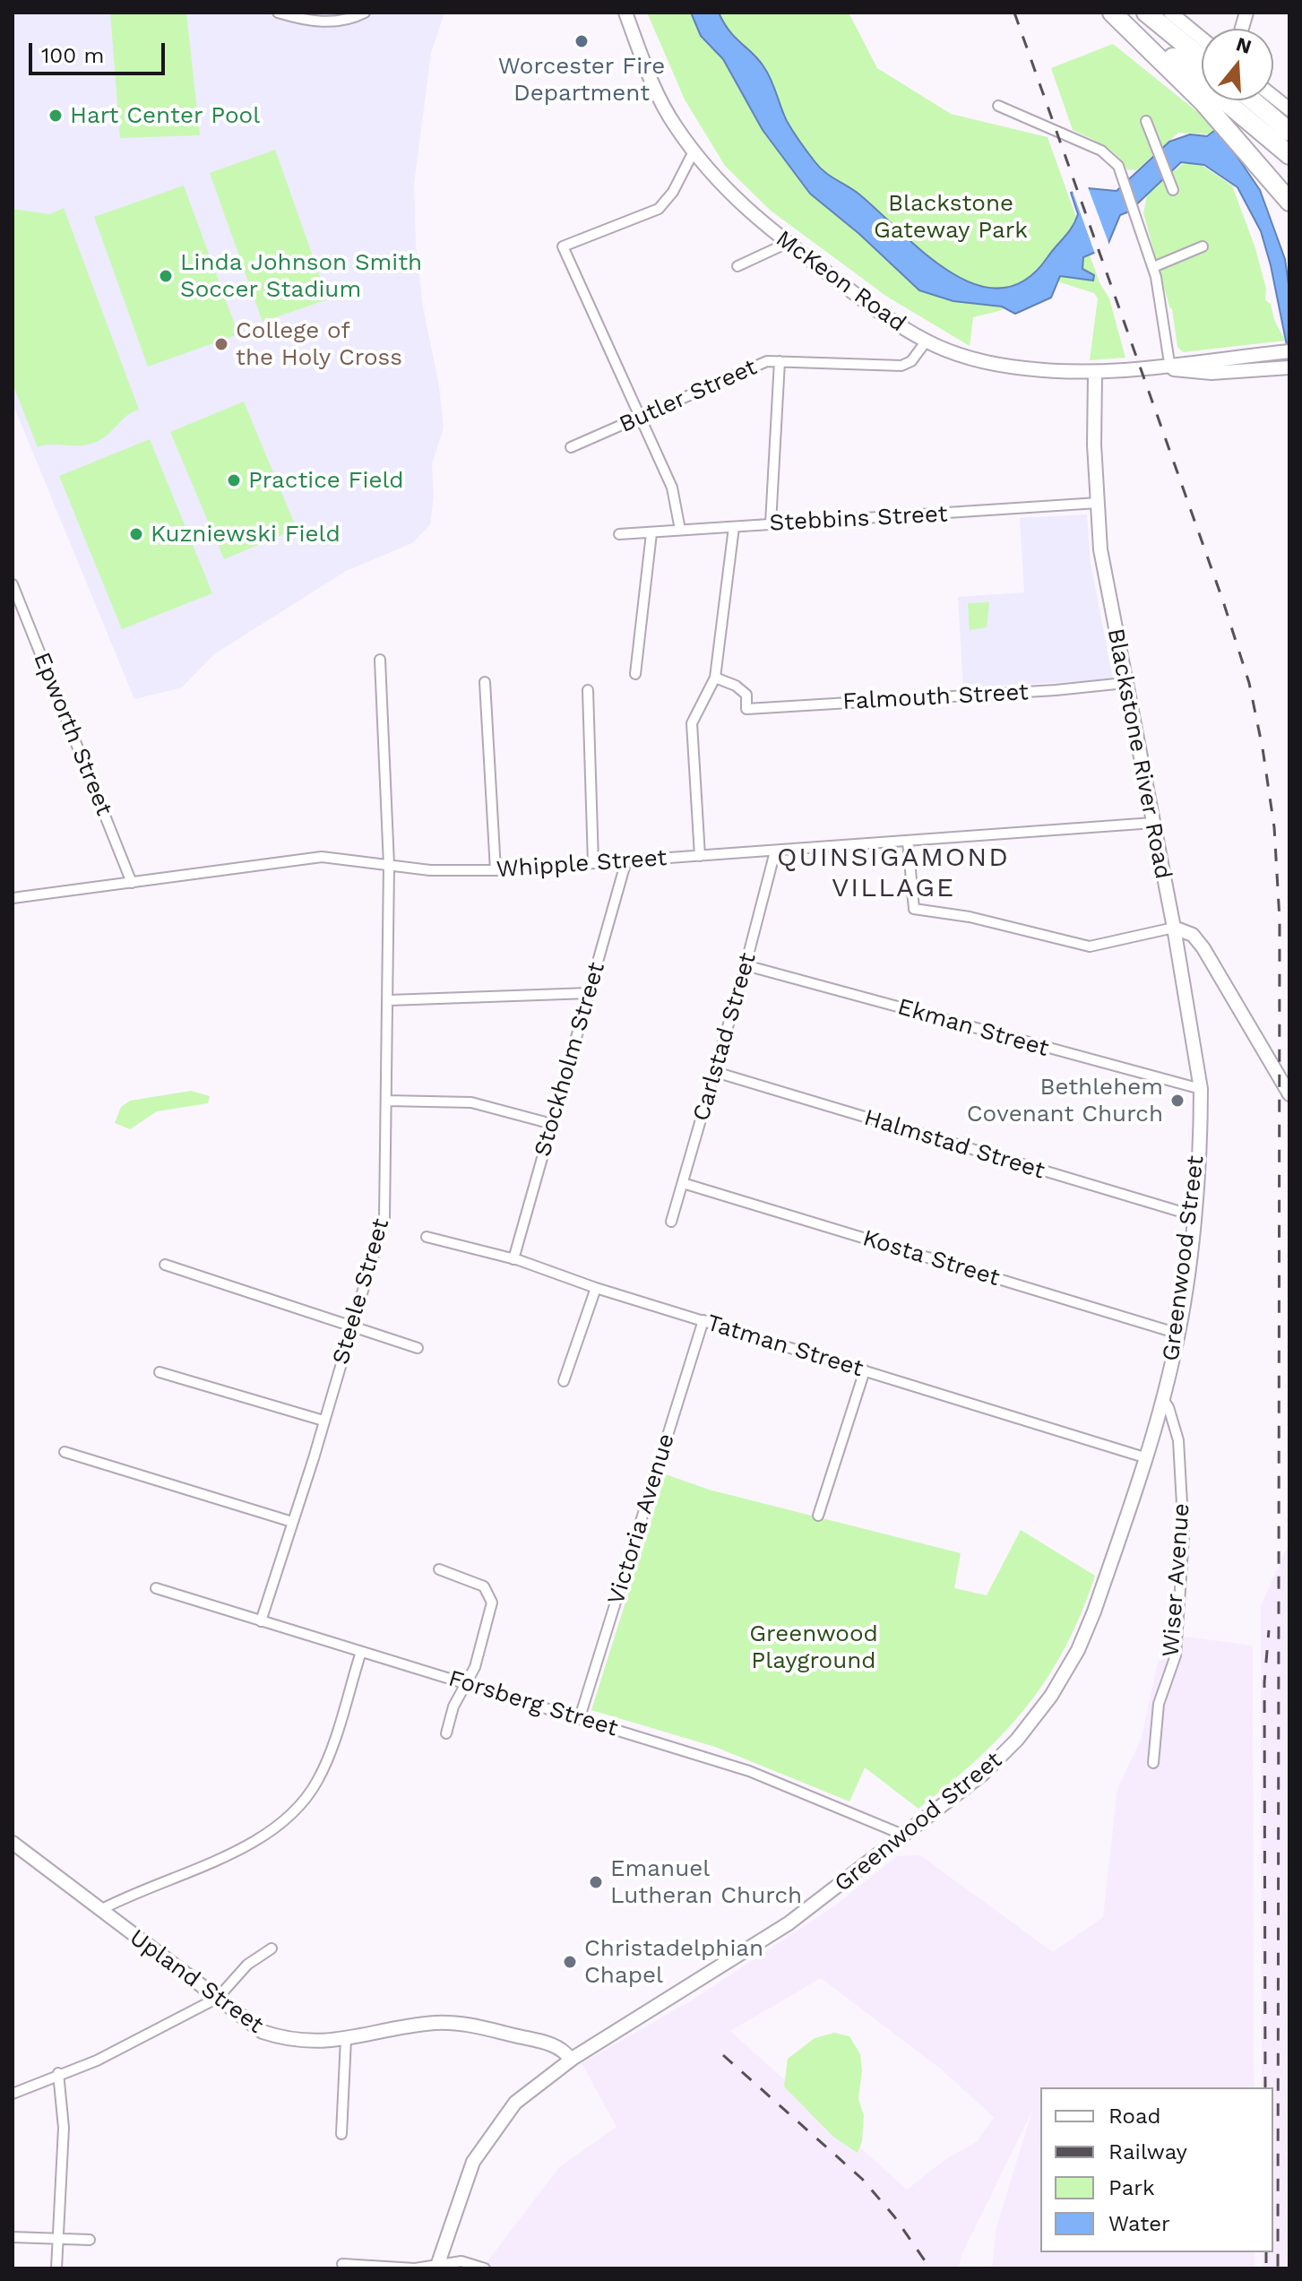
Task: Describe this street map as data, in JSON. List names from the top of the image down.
{
  "streets": {
    "main road": [
      "McKeon Road",
      "Blackstone River Road",
      "Greenwood Street",
      "Upland Street"
    ],
    "street": [
      "Butler Street",
      "Stebbins Street",
      "Falmouth Street",
      "Epworth Street",
      "Whipple Street",
      "Ekman Street",
      "Carlstad Street",
      "Stockholm Street",
      "Halmstad Street",
      "Kosta Street",
      "Steele Street",
      "Tatman Street",
      "Victoria Avenue",
      "Wiser Avenue",
      "Forsberg Street"
    ]
  },
  "crossings": [
    ["McKeon Road", "Butler Street"],
    ["McKeon Road", "Blackstone River Road"],
    ["Stebbins Street", "Blackstone River Road"],
    ["Falmouth Street", "Blackstone River Road"],
    ["Epworth Street", "Whipple Street"],
    ["Blackstone River Road", "Whipple Street"],
    ["Blackstone River Road", "Greenwood Street"],
    ["Whipple Street", "Carlstad Street"],
    ["Whipple Street", "Stockholm Street"],
    ["Whipple Street", "Steele Street"],
    ["Ekman Street", "Carlstad Street"],
    ["Ekman Street", "Greenwood Street"],
    ["Carlstad Street", "Halmstad Street"],
    ["Carlstad Street", "Kosta Street"],
    ["Stockholm Street", "Tatman Street"],
    ["Halmstad Street", "Greenwood Street"],
    ["Kosta Street", "Greenwood Street"],
    ["Greenwood Street", "Tatman Street"],
    ["Greenwood Street", "Wiser Avenue"],
    ["Greenwood Street", "Forsberg Street"],
    ["Greenwood Street", "Upland Street"],
    ["Steele Street", "Forsberg Street"],
    ["Tatman Street", "Victoria Avenue"],
    ["Victoria Avenue", "Forsberg Street"]
  ],
  "districts": ["QUINSIGAMOND VILLAGE"],
  "parks": ["Blackstone Gateway Park", "Greenwood Playground"],
  "places": [
    "Worcester Fire Department",
    "Hart Center Pool",
    "Linda Johnson Smith Soccer Stadium",
    "College of the Holy Cross",
    "Practice Field",
    "Kuzniewski Field",
    "Bethlehem Covenant Church",
    "Emanuel Lutheran Church",
    "Christadelphian Chapel"
  ],
  "legend": [
    "Road",
    "Railway",
    "Park",
    "Water"
  ],
  "scale_bar": "100 m",
  "north": "top"
}
